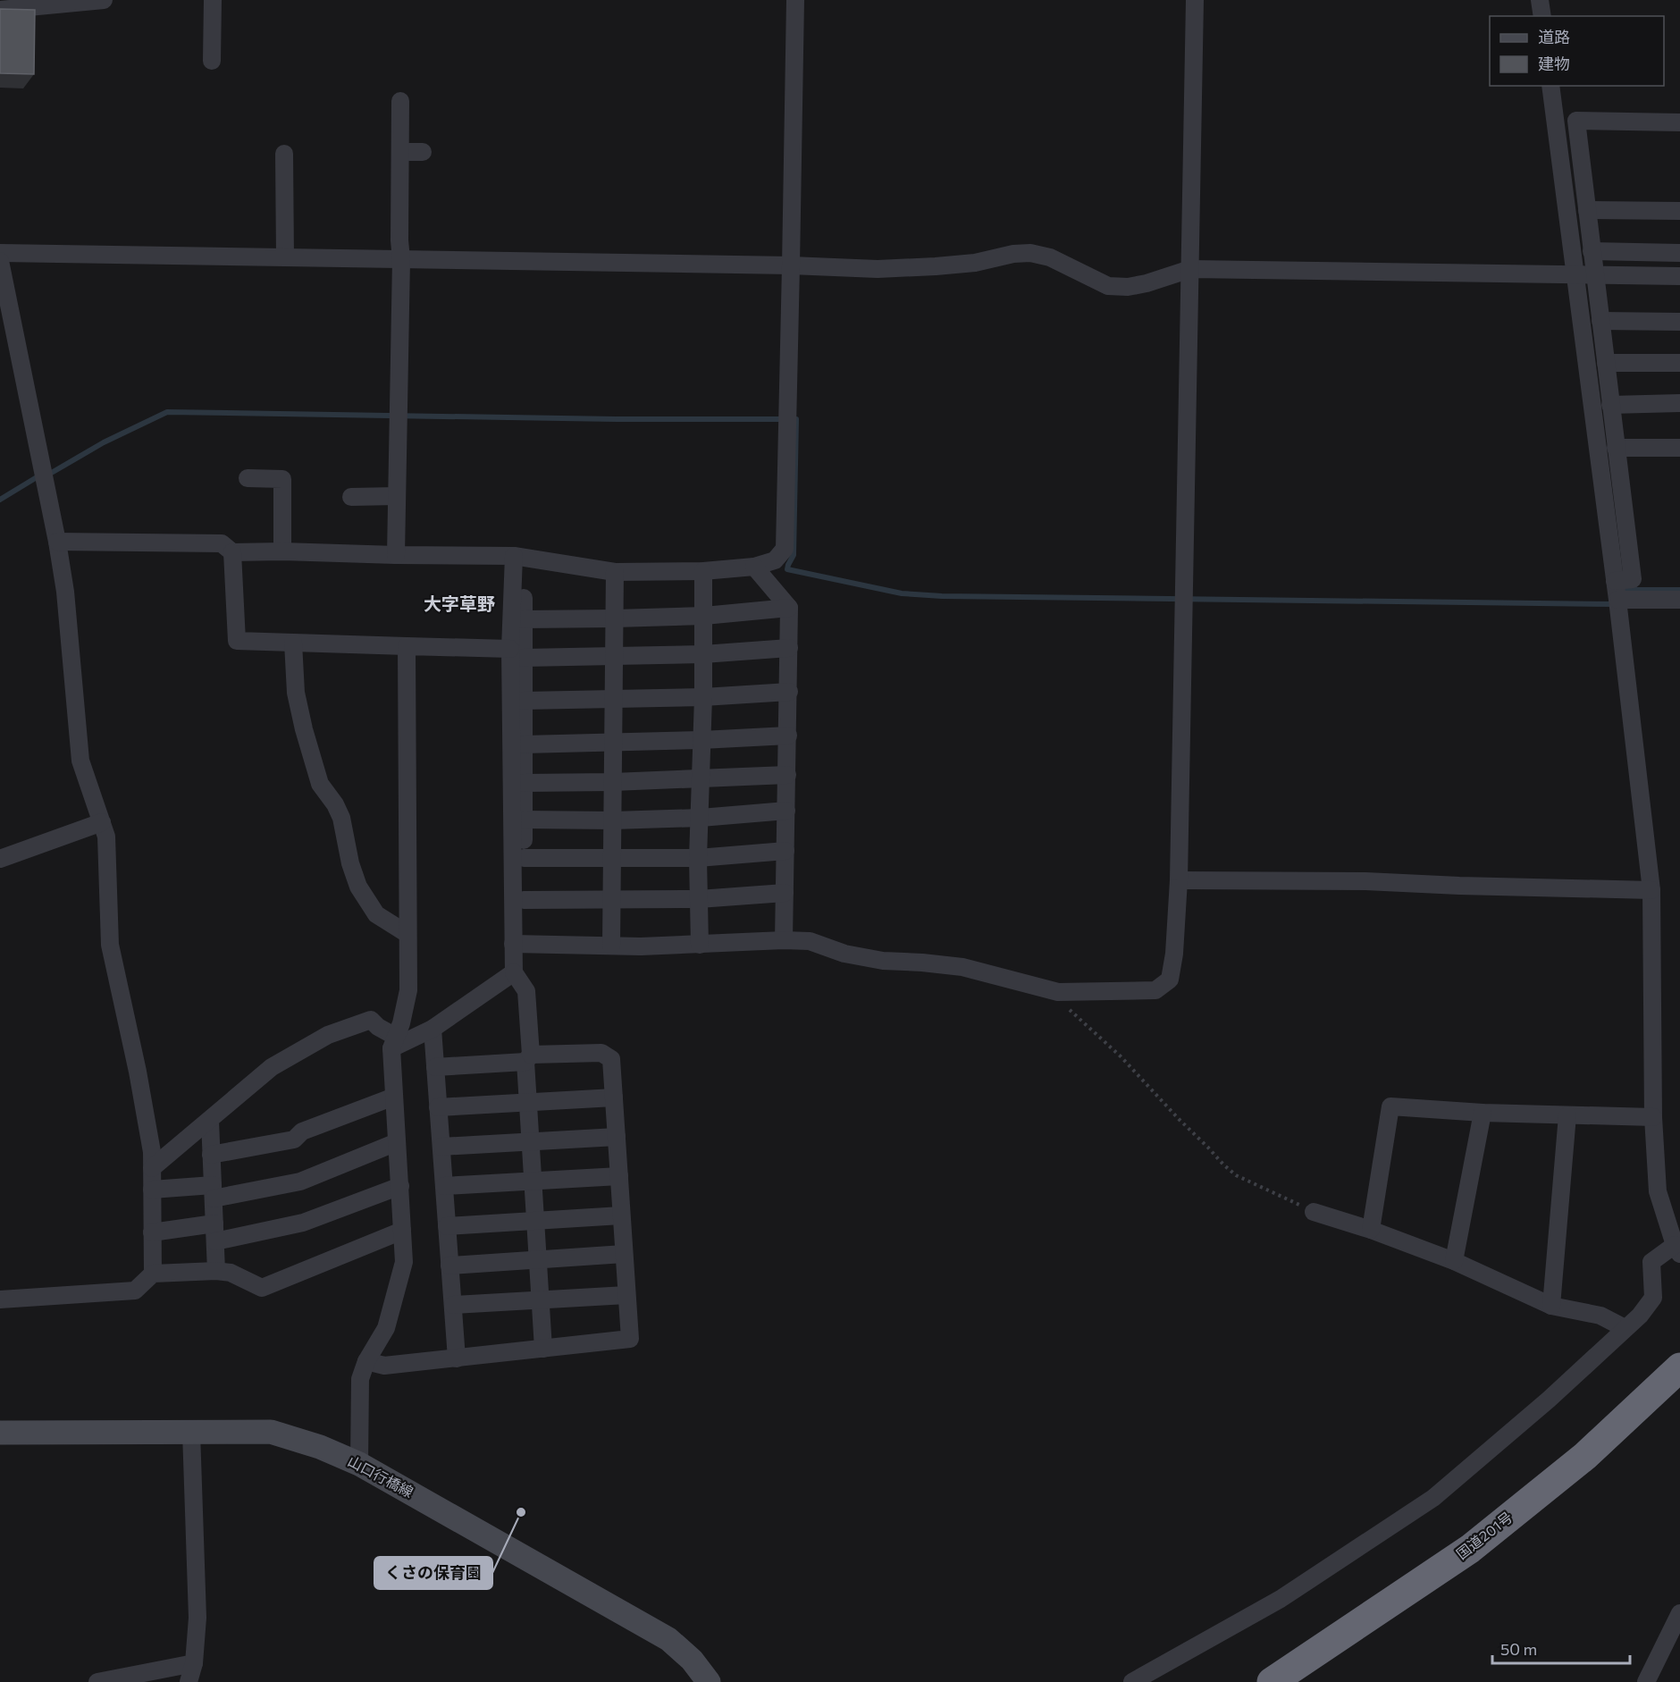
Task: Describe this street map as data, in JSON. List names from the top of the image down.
{
  "streets": {
    "highway": ["国道201号"],
    "main road": ["山口行橋線"]
  },
  "districts": ["大字草野"],
  "places": ["くさの保育園"],
  "legend": ["道路", "建物"],
  "scale_bar": "50 m"
}
